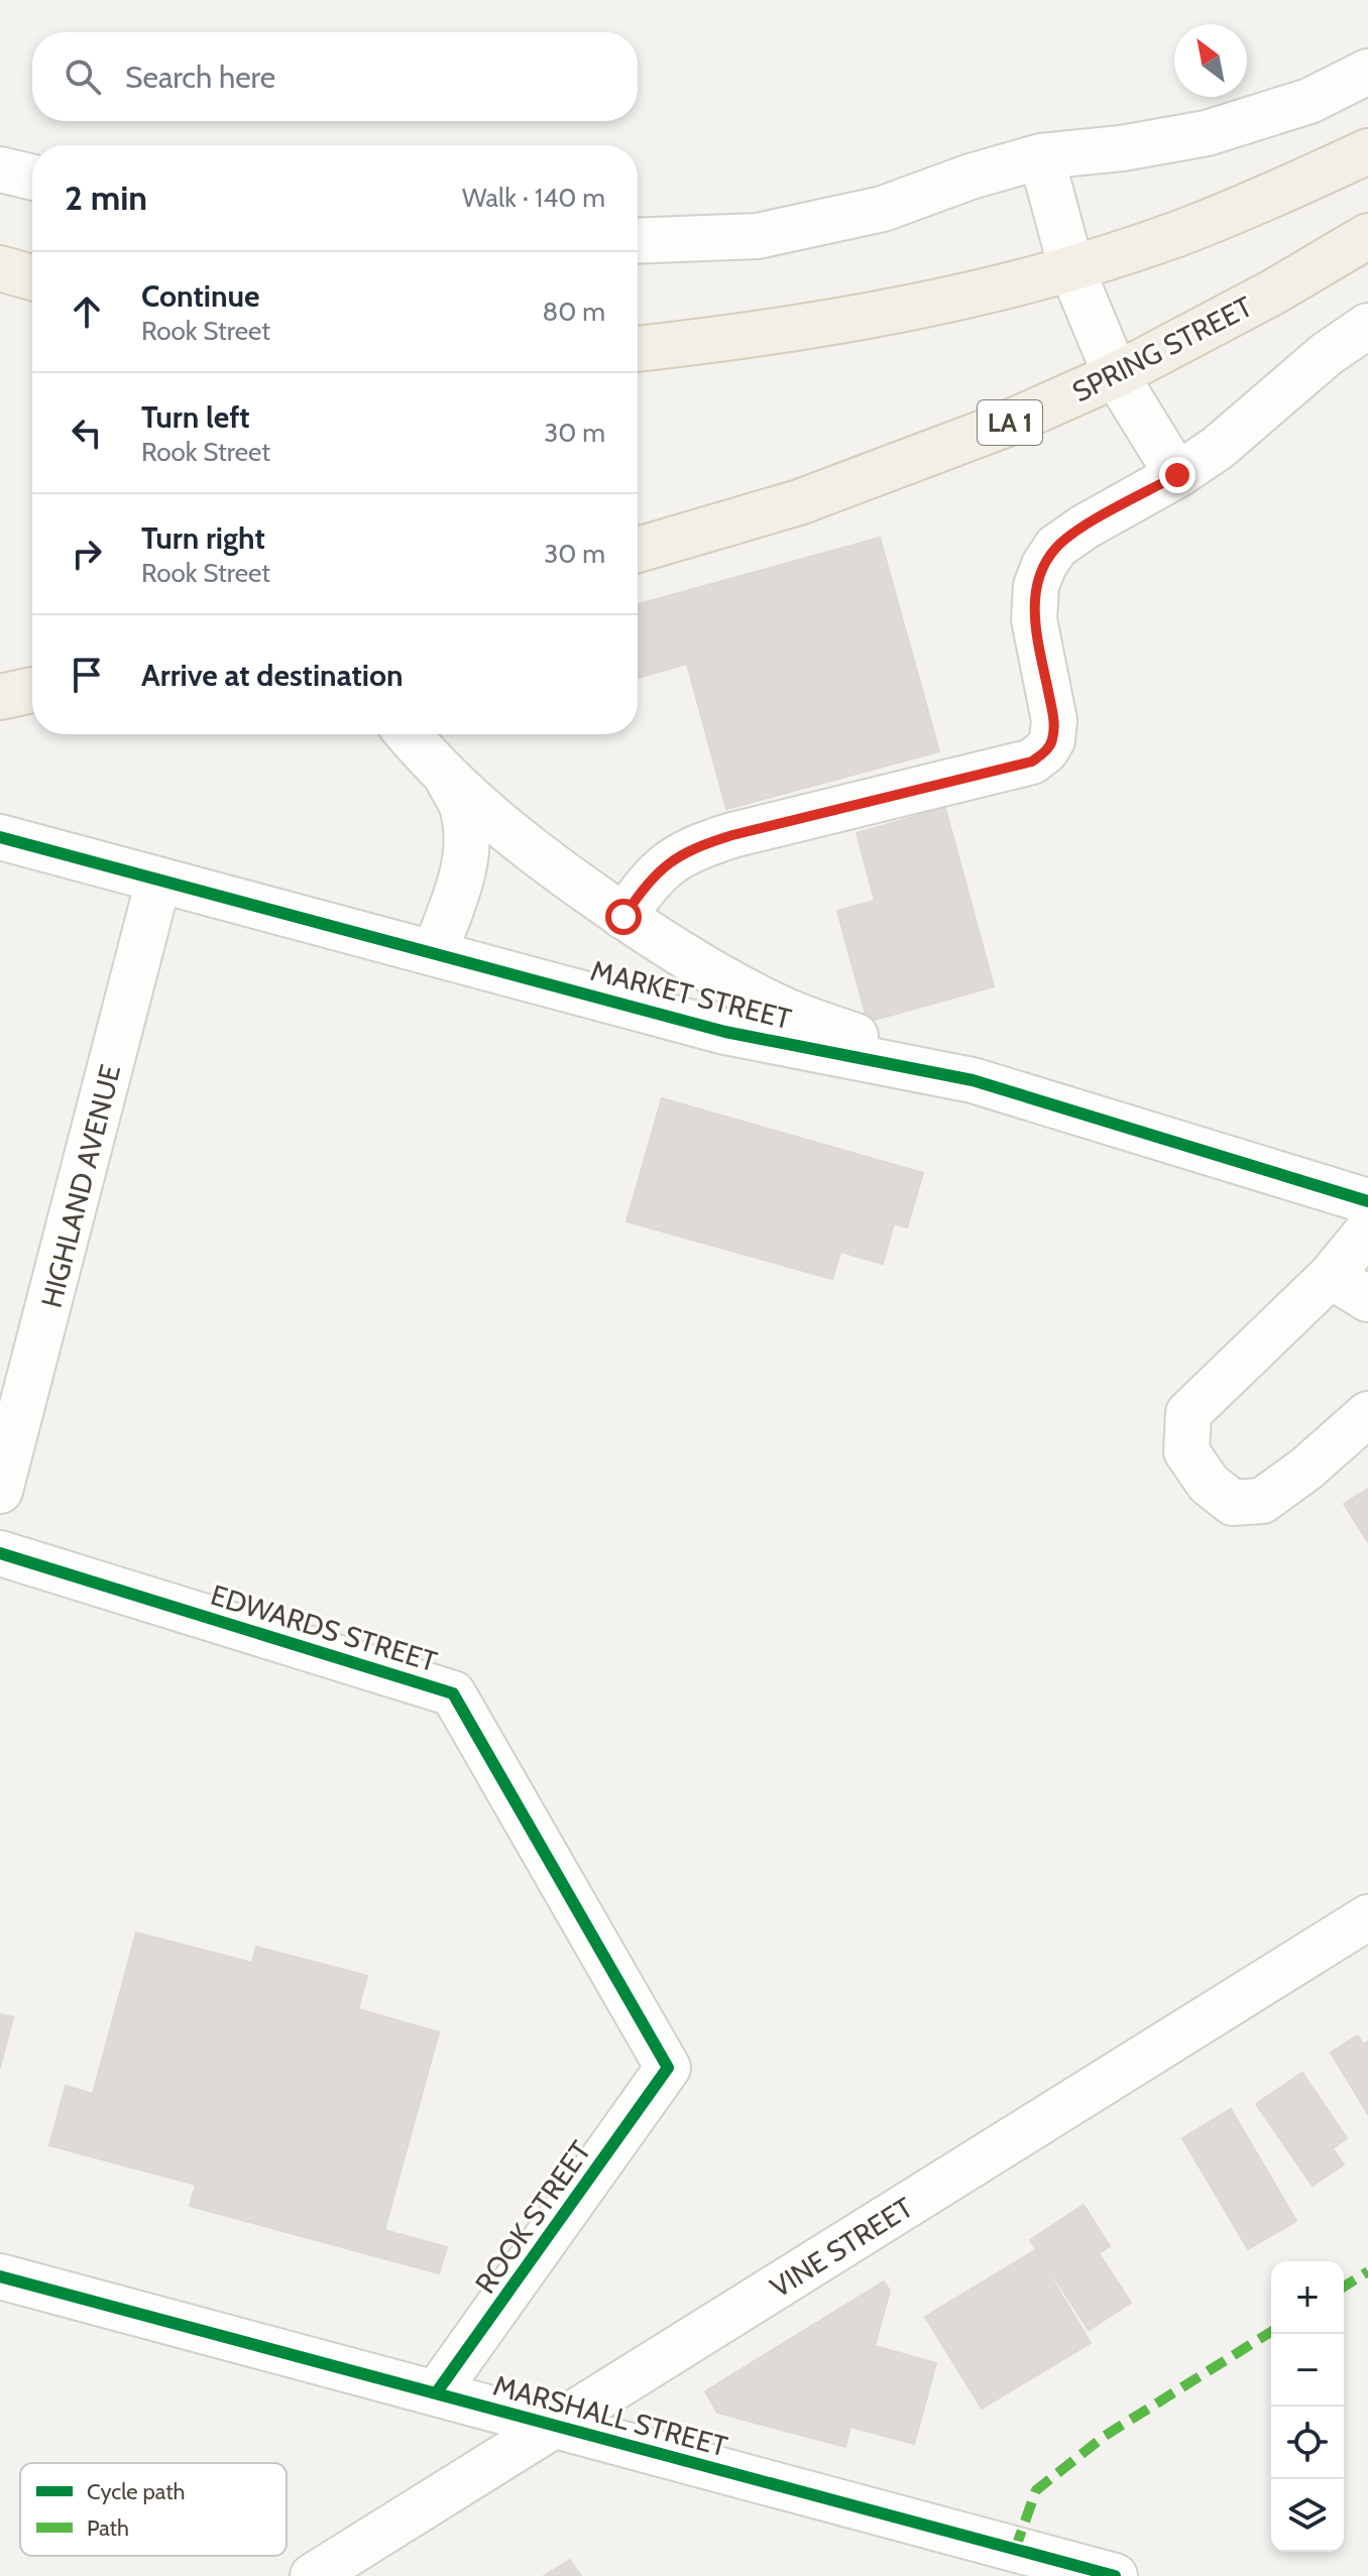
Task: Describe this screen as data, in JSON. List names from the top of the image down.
{
  "streets": {
    "main road": ["SPRING STREET", "LA 1"],
    "street": [
      "MARKET STREET",
      "HIGHLAND AVENUE",
      "EDWARDS STREET",
      "ROOK STREET",
      "VINE STREET",
      "MARSHALL STREET"
    ]
  },
  "crossings": [
    ["MARKET STREET", "HIGHLAND AVENUE"],
    ["EDWARDS STREET", "ROOK STREET"],
    ["ROOK STREET", "MARSHALL STREET"],
    ["VINE STREET", "MARSHALL STREET"]
  ],
  "legend": ["Cycle path", "Path"],
  "north": "top left",
  "page": {
    "search": "Search here",
    "heading": ["2 min", "Walk · 140 m"],
    "list": [
      ["Continue", "Rook Street", "80 m"],
      ["Turn left", "Rook Street", "30 m"],
      ["Turn right", "Rook Street", "30 m"],
      "Arrive at destination"
    ],
    "map_buttons": ["+", "−"]
  }
}
